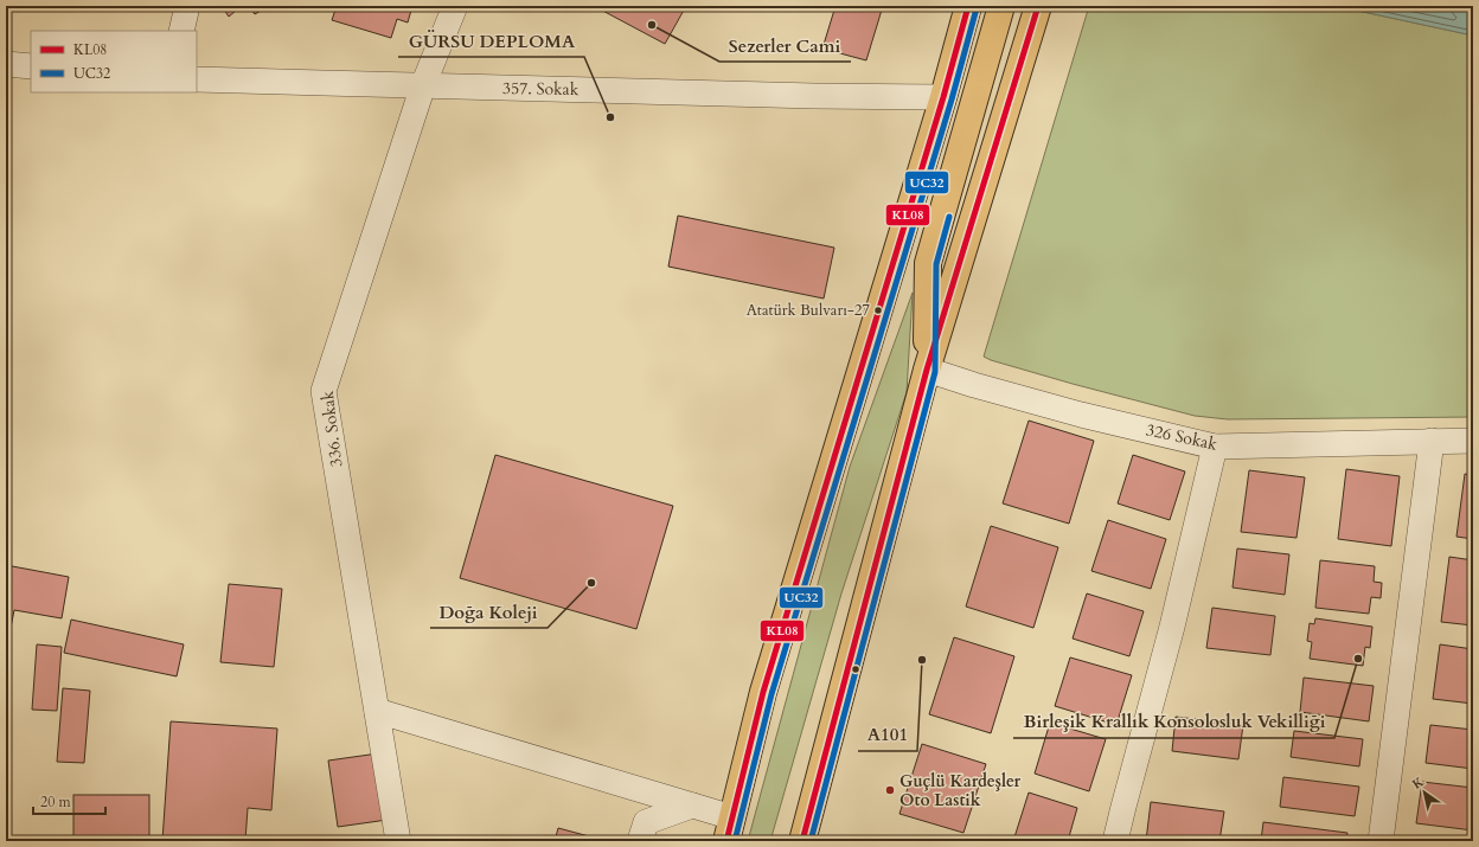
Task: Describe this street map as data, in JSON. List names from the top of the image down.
{
  "streets": {
    "street": ["357. Sokak", "336. Sokak", "326 Sokak"]
  },
  "crossings": [
    ["357. Sokak", "336. Sokak"]
  ],
  "places": [
    "Sezerler Cami",
    "GÜRSU DEPLOMA",
    "Atatürk Bulvarı-27",
    "Doğa Koleji",
    "Birleşik Krallık Konsolosluk Vekilliği",
    "A101",
    "Guçlü Kardeşler Oto Lastik"
  ],
  "lines": ["transit line KL08", "transit line UC32"],
  "legend": ["KL08", "UC32"],
  "scale_bar": "20 m",
  "north": "top left"
}
